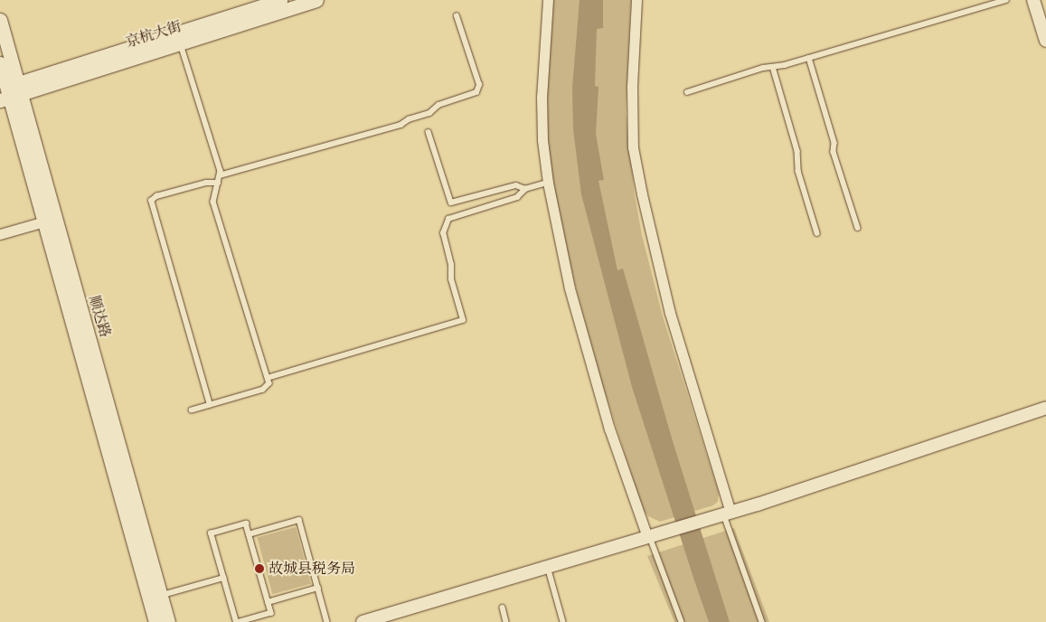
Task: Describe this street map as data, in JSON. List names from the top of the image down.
{
  "streets": {
    "main road": ["京杭大街", "顺达路"]
  },
  "crossings": [
    ["京杭大街", "顺达路"]
  ],
  "places": ["故城县税务局"]
}
